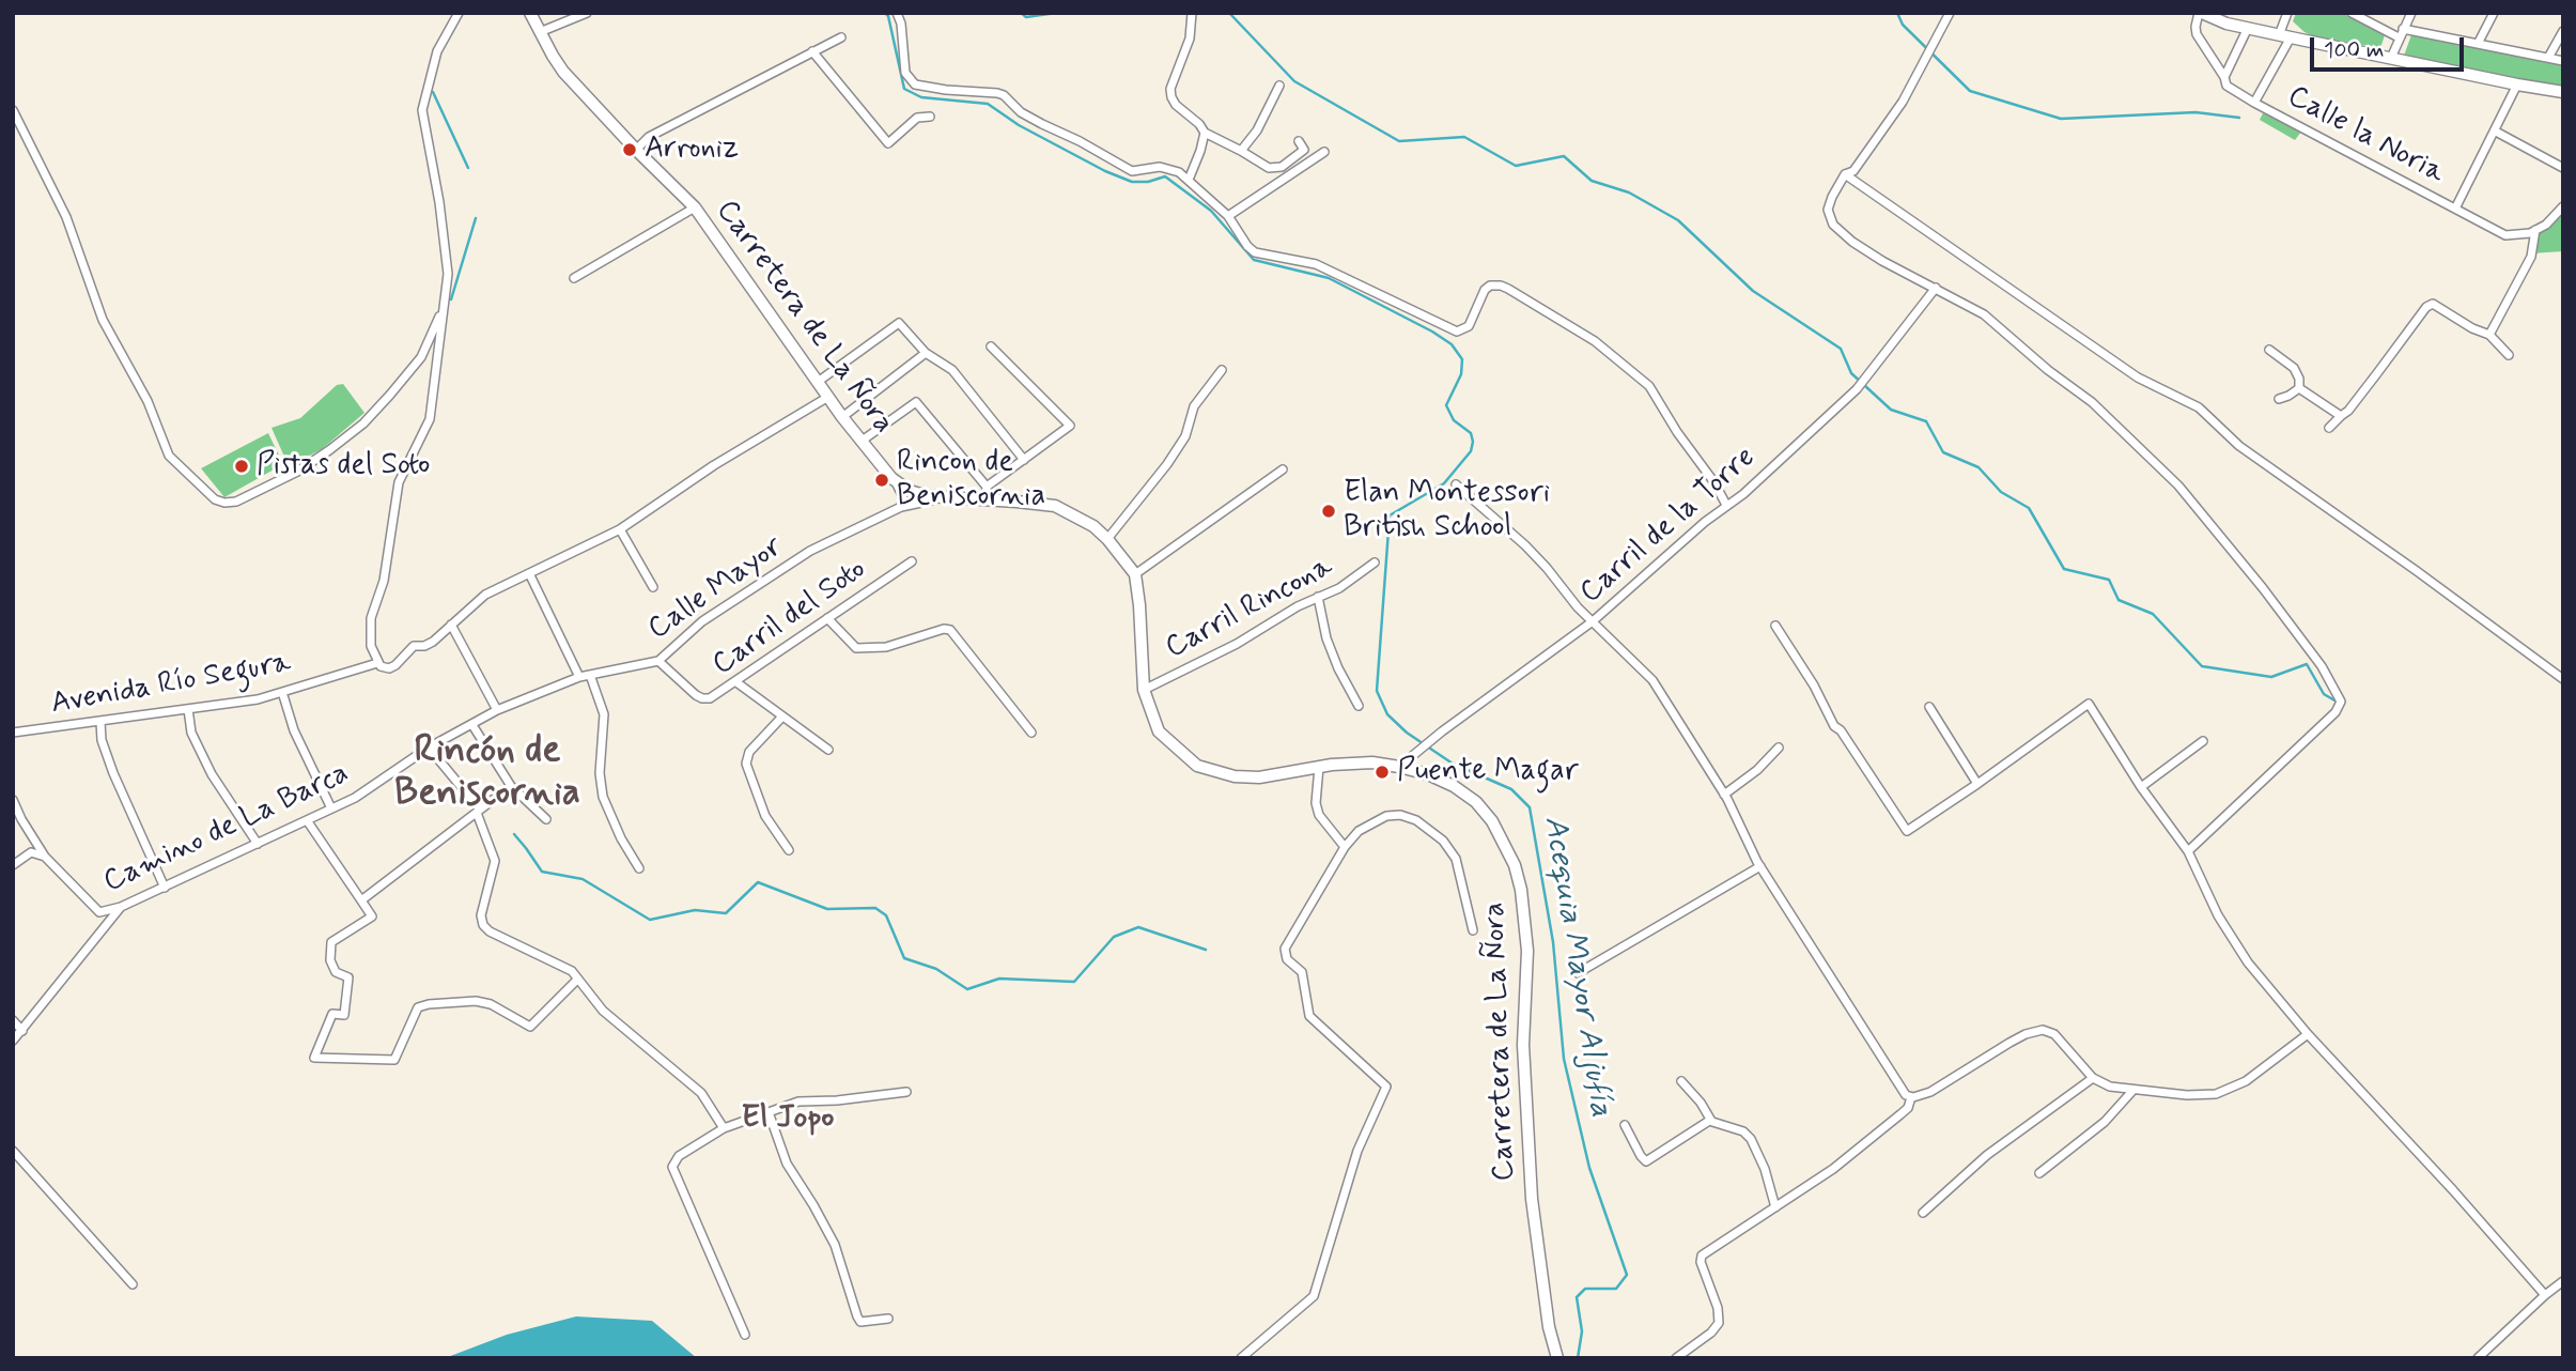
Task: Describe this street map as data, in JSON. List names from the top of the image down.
{
  "streets": {
    "main road": ["Carretera de La Ñora"],
    "street": [
      "Calle la Noria",
      "Carril de la Torre",
      "Calle Mayor",
      "Carril Rincona",
      "Carril del Soto",
      "Avenida Río Segura",
      "Camino de La Barca"
    ]
  },
  "crossings": [
    ["Carretera de La Ñora", "Carril de la Torre"],
    ["Carretera de La Ñora", "Calle Mayor"],
    ["Carretera de La Ñora", "Carril Rincona"],
    ["Calle Mayor", "Carril del Soto"],
    ["Calle Mayor", "Camino de La Barca"]
  ],
  "districts": ["Rincón de Beniscornia", "El Jopo"],
  "water": ["Acequia Mayor Aljufía"],
  "places": [
    "Arroniz",
    "Pistas del Soto",
    "Rincon de Beniscornia",
    "Elan Montessori British School",
    "Puente Magar"
  ],
  "scale_bar": "100 m"
}
